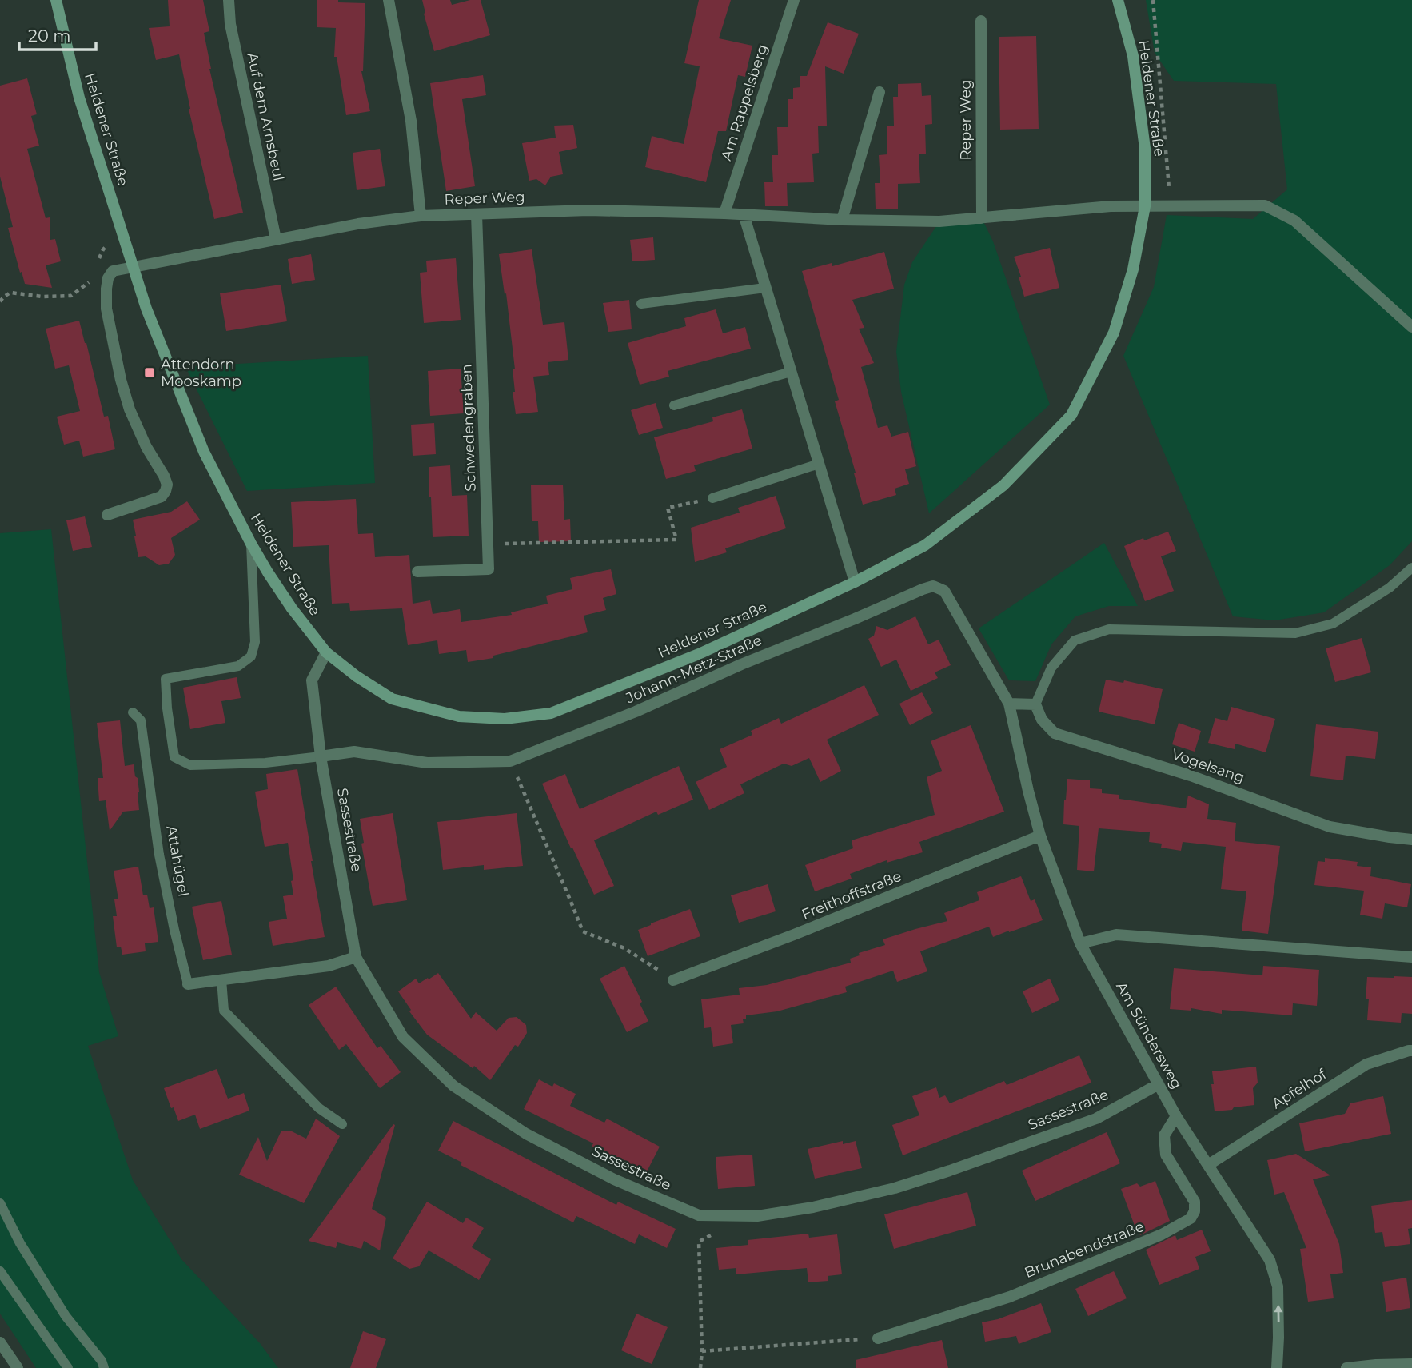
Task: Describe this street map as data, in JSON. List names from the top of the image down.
{
  "streets": {
    "main road": ["Heldener Straße"],
    "street": [
      "Am Rappelsberg",
      "Auf dem Arnsbeul",
      "Reper Weg",
      "Schwedengraben",
      "Johann-Metz-Straße",
      "Vogelsang",
      "Sassestraße",
      "Attahügel",
      "Freithoffstraße",
      "Am Sündersweg",
      "Apfelhof",
      "Brunabendstraße"
    ]
  },
  "crossings": [
    ["Heldener Straße", "Reper Weg"],
    ["Heldener Straße", "Sassestraße"],
    ["Am Rappelsberg", "Reper Weg"],
    ["Auf dem Arnsbeul", "Reper Weg"],
    ["Reper Weg", "Schwedengraben"],
    ["Johann-Metz-Straße", "Sassestraße"],
    ["Johann-Metz-Straße", "Am Sündersweg"],
    ["Sassestraße", "Attahügel"],
    ["Sassestraße", "Am Sündersweg"],
    ["Freithoffstraße", "Am Sündersweg"],
    ["Am Sündersweg", "Apfelhof"],
    ["Am Sündersweg", "Brunabendstraße"]
  ],
  "places": {
    "transit": ["Attendorn Mooskamp"]
  },
  "scale_bar": "20 m"
}
